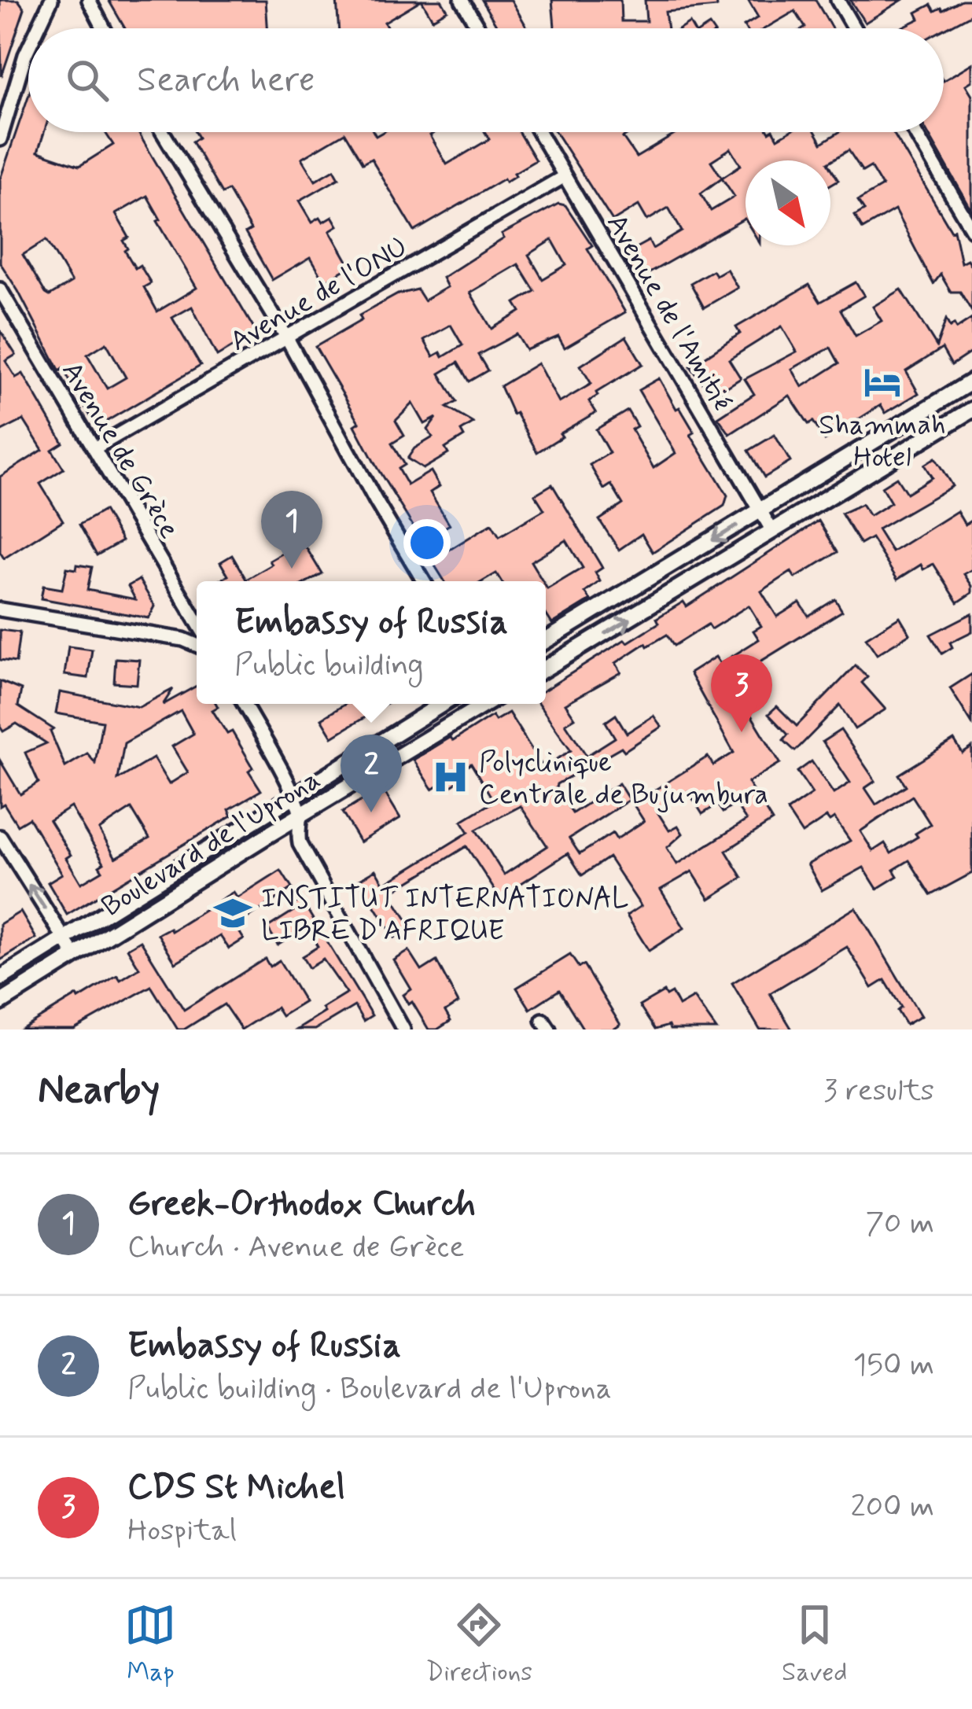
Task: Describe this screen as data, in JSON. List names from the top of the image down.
{
  "streets": {
    "street": [
      "Avenue de l'ONU",
      "Avenue de l'Amitié",
      "Avenue de Grèce",
      "Boulevard de l'Uprona"
    ]
  },
  "crossings": [
    ["Avenue de l'ONU", "Avenue de l'Amitié"],
    ["Avenue de l'ONU", "Avenue de Grèce"]
  ],
  "places": {
    "hotel": ["Shammah Hotel"],
    "hospital": ["Polyclinique Centrale de Bujumbura"],
    "school or university": ["INSTITUT INTERNATIONAL LIBRE D'AFRIQUE"]
  },
  "north": "bottom right",
  "page": {
    "search": "Search here",
    "pins": ["1", "3", "2"],
    "popup": ["Embassy of Russia", "Public building"],
    "heading": ["Nearby", "3 results"],
    "list": [
      {
        "mark": "1",
        "name": "Greek-Orthodox Church",
        "note": "Church · Avenue de Grèce",
        "value": "70 m"
      },
      {
        "mark": "2",
        "name": "Embassy of Russia",
        "note": "Public building · Boulevard de l'Uprona",
        "value": "150 m"
      },
      {
        "mark": "3",
        "name": "CDS St Michel",
        "note": "Hospital",
        "value": "200 m"
      }
    ],
    "nav": ["Map", "Directions", "Saved"]
  }
}
